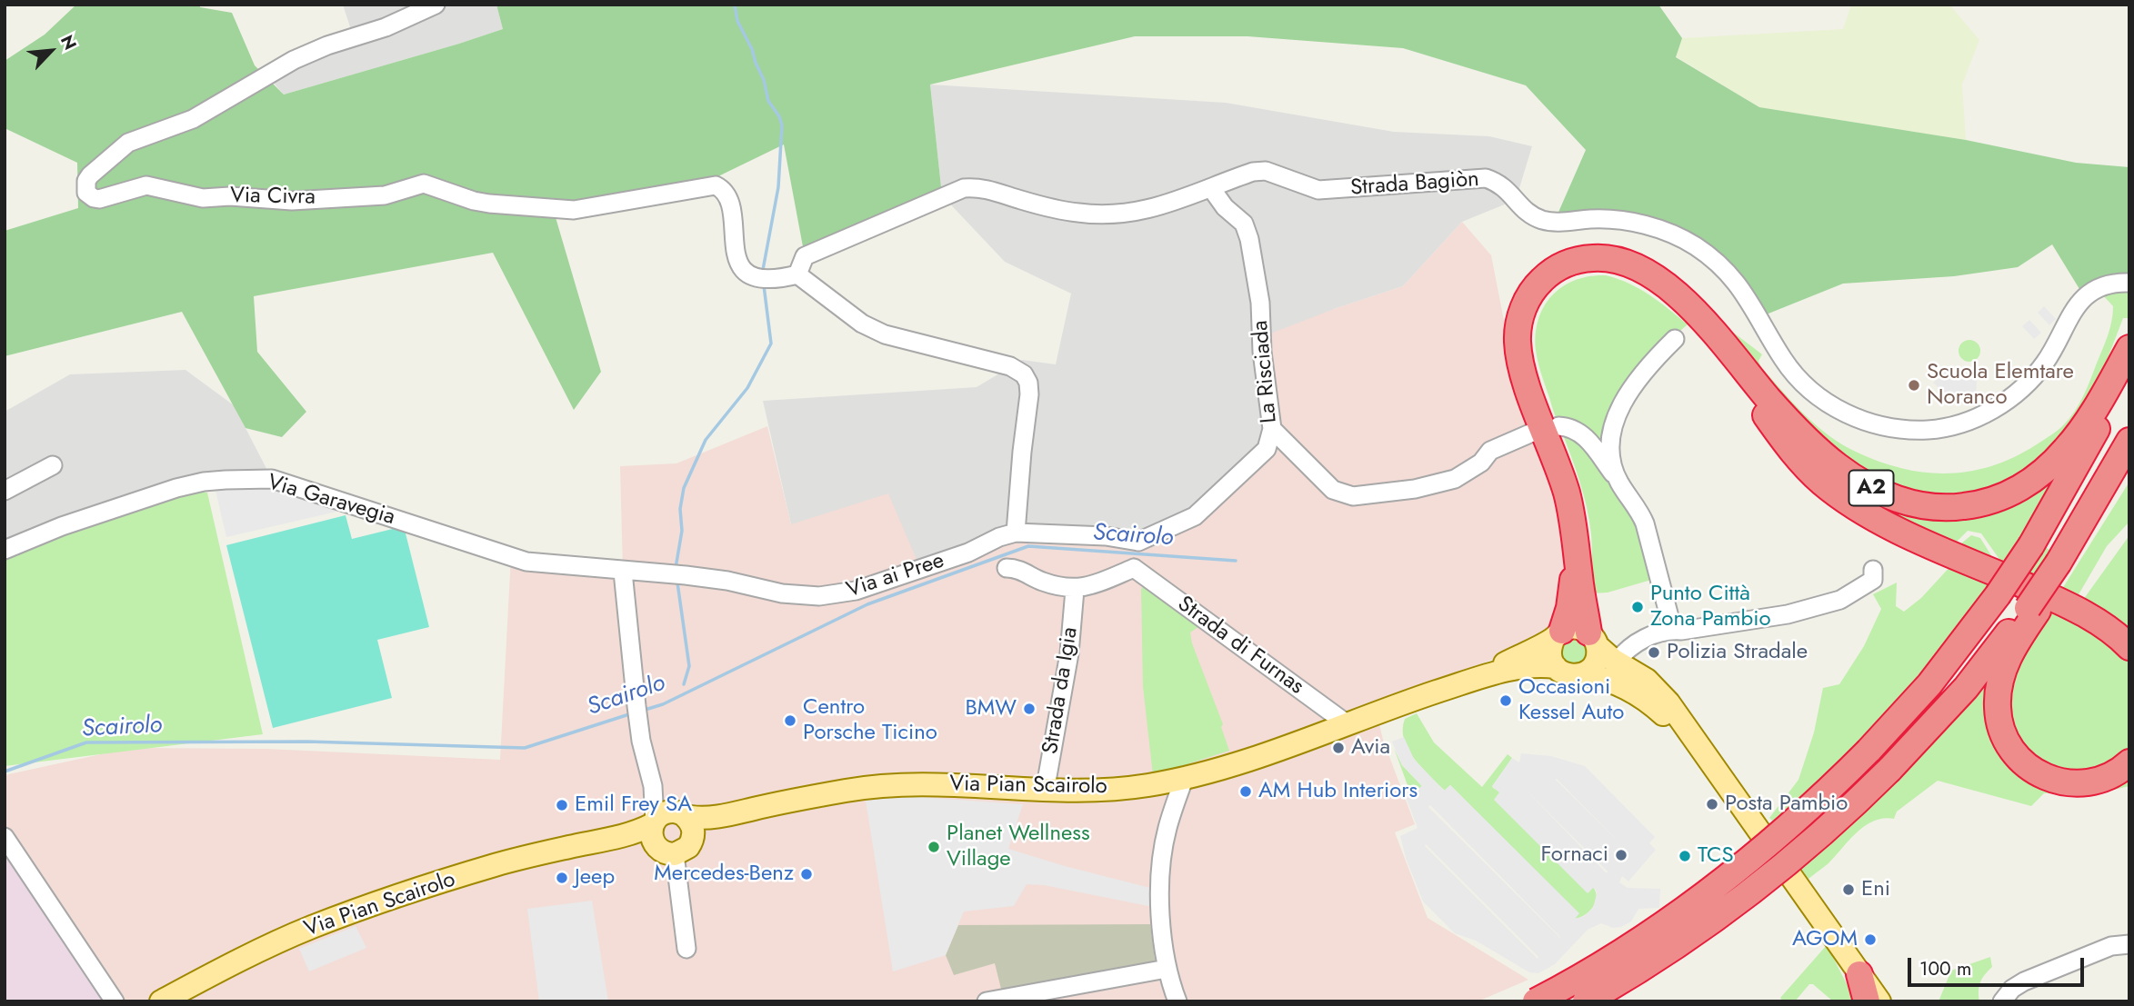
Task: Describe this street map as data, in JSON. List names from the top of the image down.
{
  "streets": {
    "highway": ["A2"],
    "main road": ["Via Pian Scairolo"],
    "street": [
      "Strada Bagiòn",
      "Via Civra",
      "La Risciada",
      "Via Garavegia",
      "Via ai Pree",
      "Strada di Furnas",
      "Strada da Igia"
    ]
  },
  "crossings": [
    ["Strada Bagiòn", "La Risciada"],
    ["La Risciada", "Via ai Pree"],
    ["A2", "Via Pian Scairolo"],
    ["Via Garavegia", "Via ai Pree"],
    ["Strada di Furnas", "Via Pian Scairolo"],
    ["Strada da Igia", "Via Pian Scairolo"]
  ],
  "water": ["Scairolo"],
  "places": [
    "Scuola Elemtare Noranco",
    "Punto Città Zona Pambio",
    "Polizia Stradale",
    "Occasioni Kessel Auto",
    "BMW",
    "Centro Porsche Ticino",
    "Avia",
    "AM Hub Interiors",
    "Posta Pambio",
    "Emil Frey SA",
    "Planet Wellness Village",
    "Fornaci",
    "TCS",
    "Mercedes-Benz",
    "Jeep",
    "Eni",
    "AGOM"
  ],
  "scale_bar": "100 m",
  "north": "top right"
}
